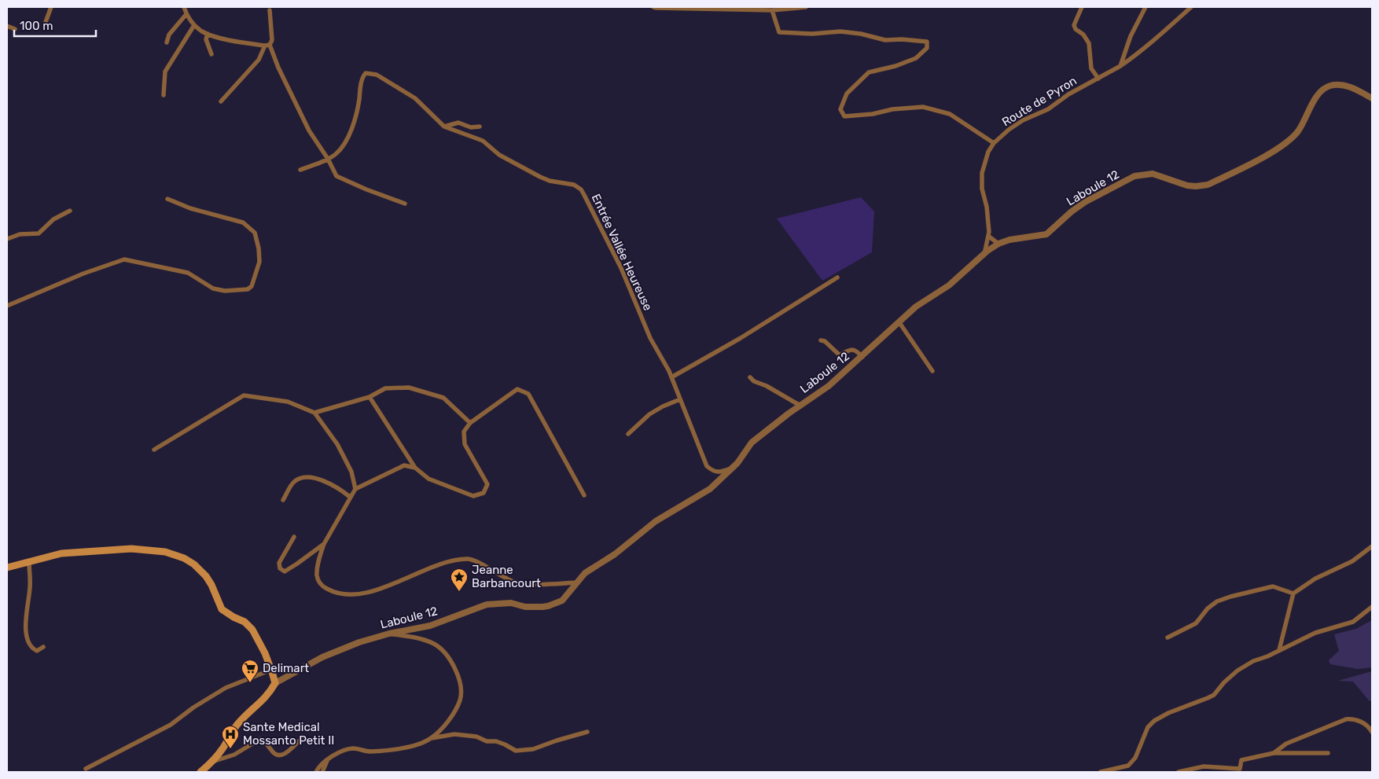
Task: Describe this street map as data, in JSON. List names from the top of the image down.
{
  "streets": {
    "street": ["Route de Pyron", "Laboule 12", "Entrée Vallée Heureuse"]
  },
  "crossings": [
    ["Route de Pyron", "Laboule 12"],
    ["Laboule 12", "Entrée Vallée Heureuse"]
  ],
  "places": {
    "place": ["Jeanne Barbancourt"],
    "supermarket": ["Delimart"],
    "hospital": ["Sante Medical Mossanto Petit II"]
  },
  "scale_bar": "100 m"
}
